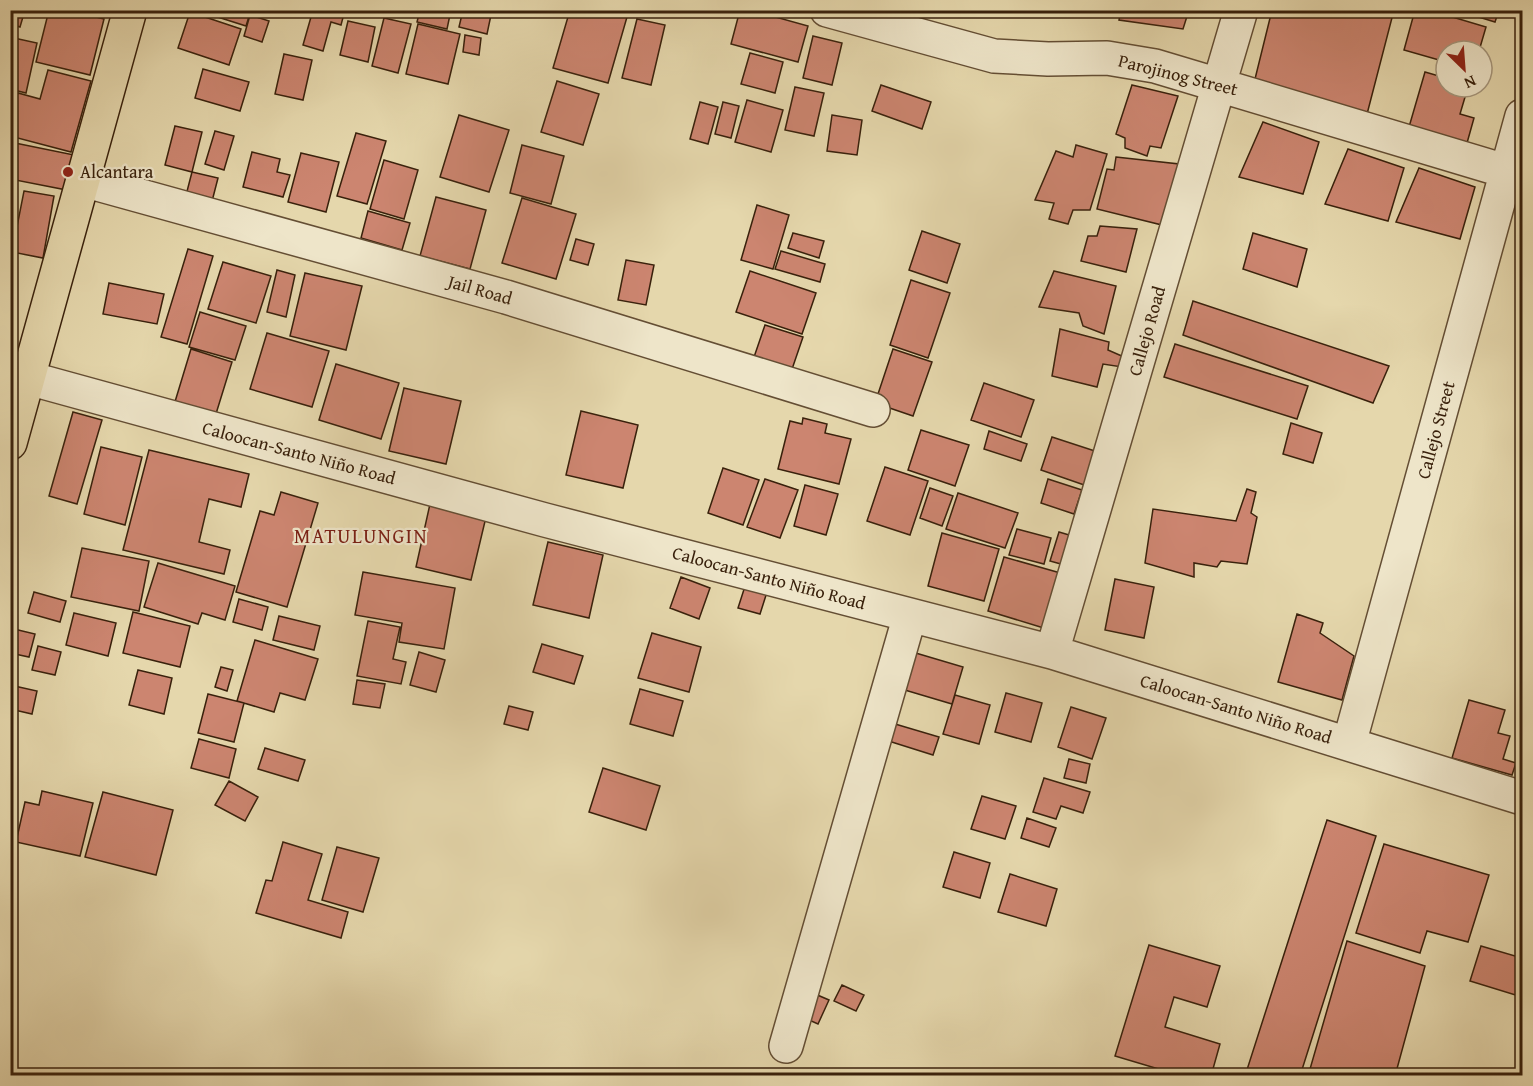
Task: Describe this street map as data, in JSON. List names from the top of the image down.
{
  "streets": {
    "street": [
      "Parojinog Street",
      "Jail Road",
      "Callejo Road",
      "Callejo Street",
      "Caloocan-Santo Niño Road"
    ]
  },
  "crossings": [
    ["Parojinog Street", "Callejo Road"],
    ["Parojinog Street", "Callejo Street"],
    ["Callejo Road", "Caloocan-Santo Niño Road"],
    ["Callejo Street", "Caloocan-Santo Niño Road"]
  ],
  "districts": ["MATULUNGIN"],
  "places": ["Alcantara"],
  "north": "bottom right"
}
